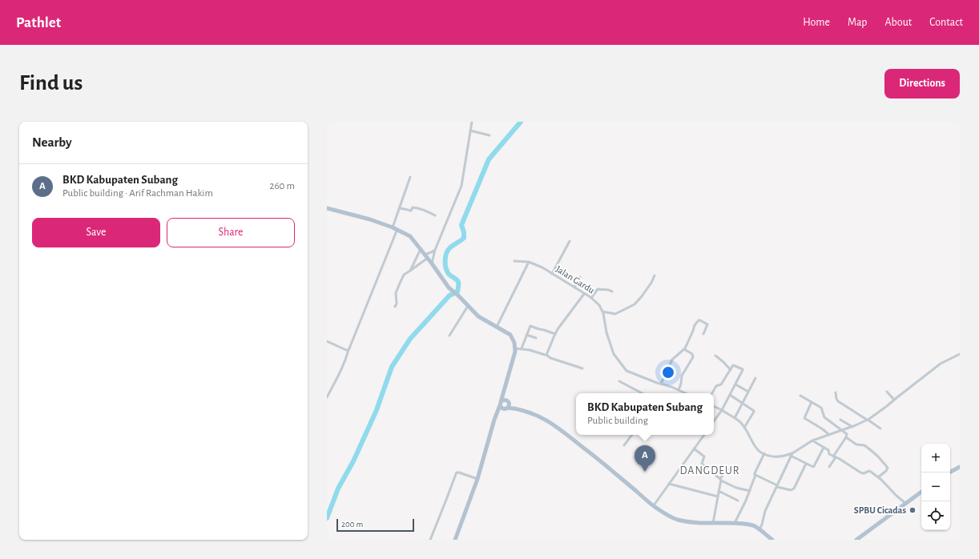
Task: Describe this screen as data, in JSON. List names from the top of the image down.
{
  "streets": {
    "street": ["Jalan Gardu"]
  },
  "districts": ["DANGDEUR"],
  "places": ["SPBU Cicadas"],
  "scale_bar": "200 m",
  "page": {
    "header": "Pathlet",
    "nav": [
      "Home",
      "Map",
      "About",
      "Contact"
    ],
    "buttons": [
      "Directions",
      ["Save", "Share"]
    ],
    "title": "Find us",
    "heading": "Nearby",
    "list": [
      {
        "mark": "A",
        "name": "BKD Kabupaten Subang",
        "note": "Public building · Arif Rachman Hakim",
        "value": "260 m"
      }
    ],
    "popup": ["BKD Kabupaten Subang", "Public building"],
    "map_buttons": ["+", "−"],
    "pins": "A",
    "scale": "200 m"
  }
}
